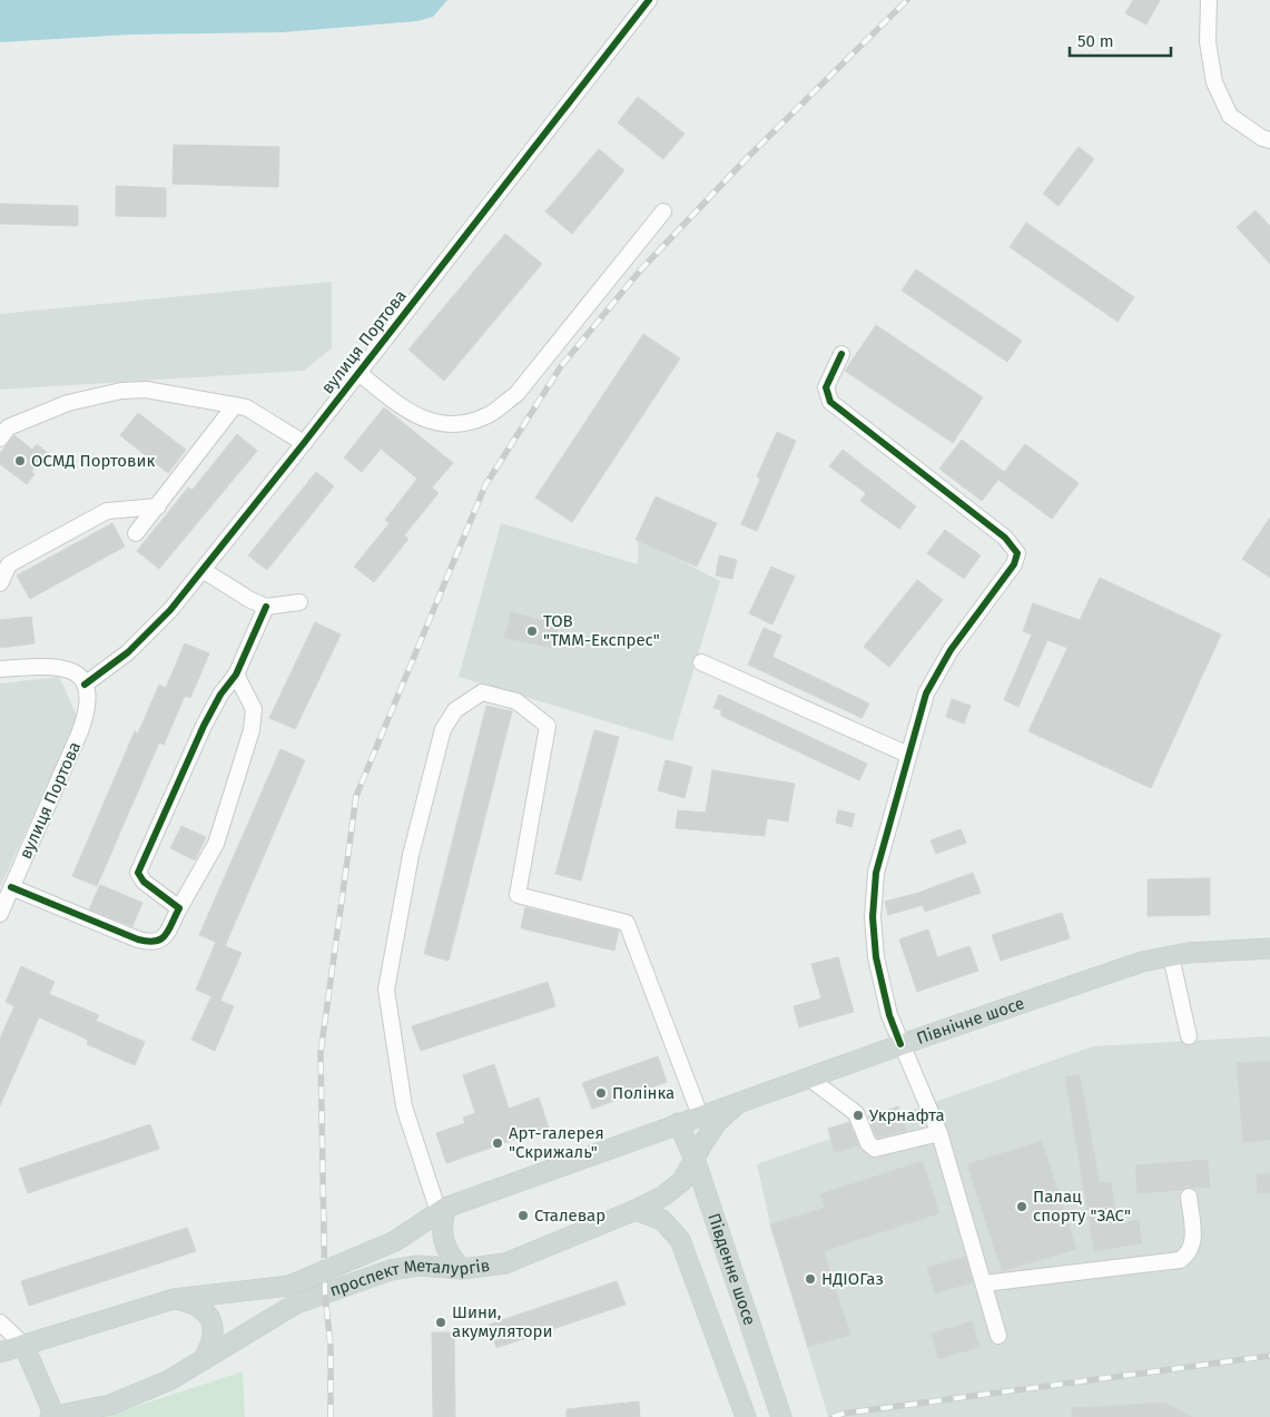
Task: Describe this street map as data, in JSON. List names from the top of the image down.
{
  "streets": {
    "main road": ["Північне шосе", "Південне шосе", "проспект Металургів"],
    "street": ["вулиця Портова"]
  },
  "crossings": [
    ["Північне шосе", "Південне шосе"],
    ["Північне шосе", "проспект Металургів"],
    ["Південне шосе", "проспект Металургів"]
  ],
  "places": [
    "ОСМД Портовик",
    "ТОВ \"ТММ-Експрес\"",
    "Полінка",
    "Укрнафта",
    "Арт-галерея \"Скрижаль\"",
    "Палац спорту \"ЗАС\"",
    "Сталевар",
    "НДІОГаз",
    "Шини, акумулятори"
  ],
  "scale_bar": "50 m"
}
